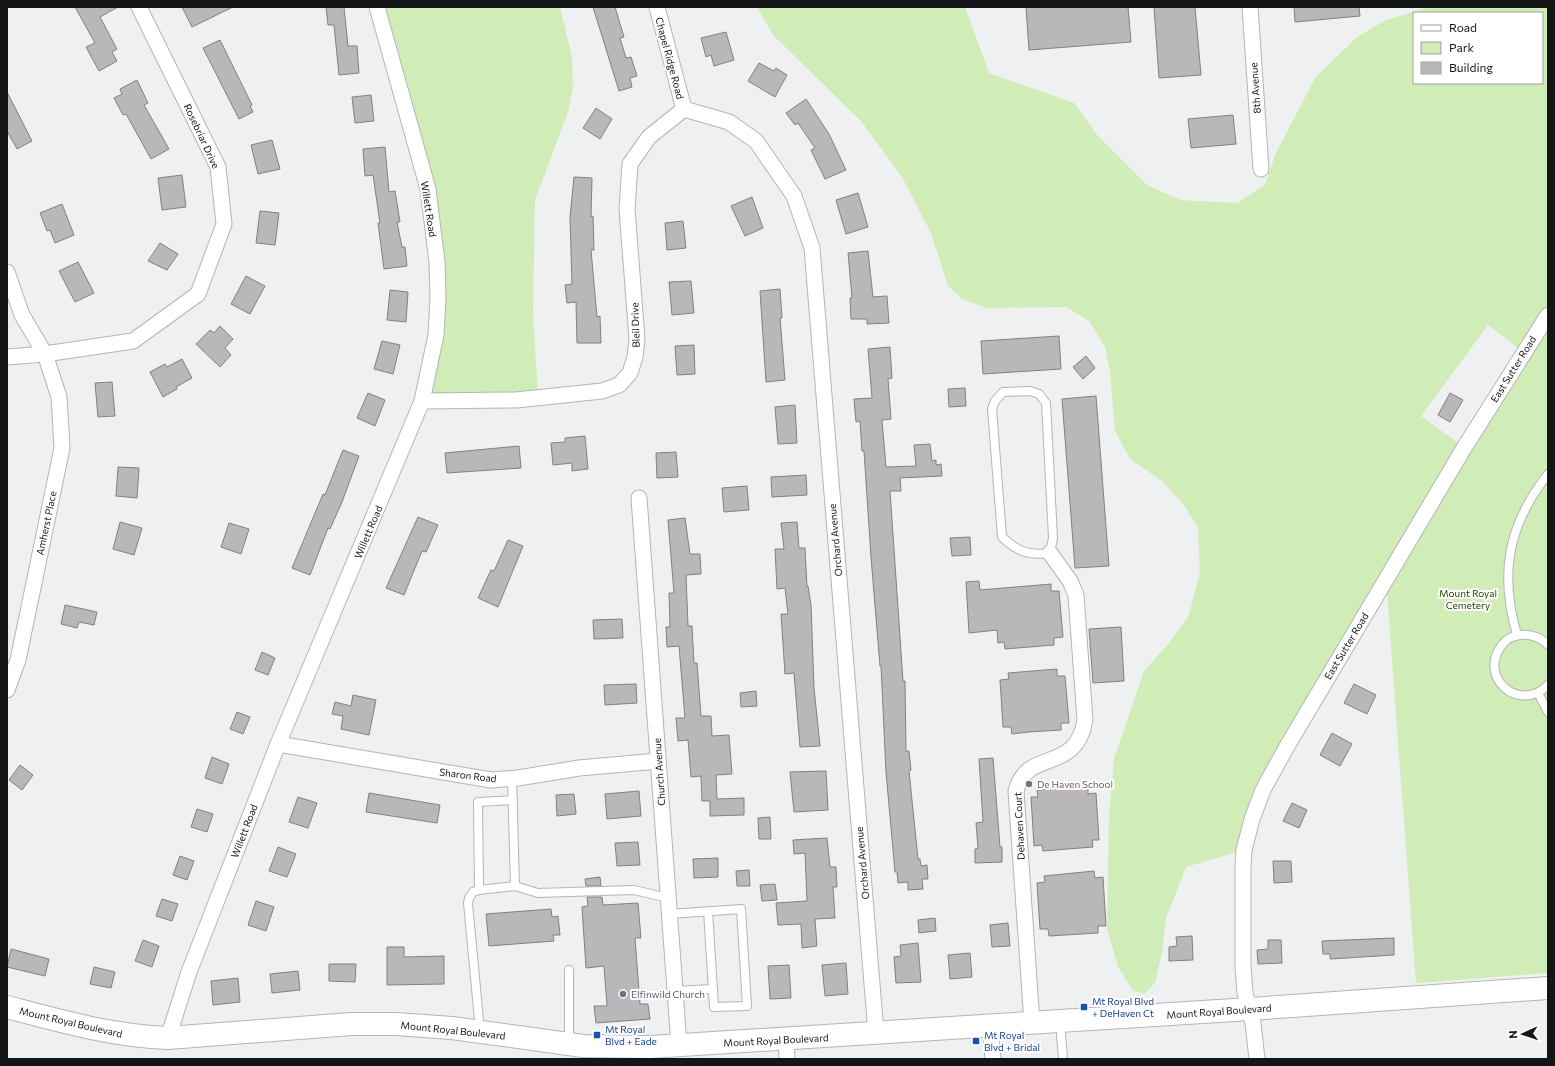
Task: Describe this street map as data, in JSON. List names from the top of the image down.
{
  "streets": {
    "main road": ["Mount Royal Boulevard"],
    "street": [
      "Chapel Ridge Road",
      "8th Avenue",
      "Rosebriar Drive",
      "Willett Road",
      "Bleil Drive",
      "East Sutter Road",
      "Amherst Place",
      "Orchard Avenue",
      "Church Avenue",
      "Sharon Road",
      "Dehaven Court"
    ]
  },
  "crossings": [
    ["Chapel Ridge Road", "Bleil Drive"],
    ["Chapel Ridge Road", "Orchard Avenue"],
    ["Rosebriar Drive", "Amherst Place"],
    ["Willett Road", "Bleil Drive"],
    ["Willett Road", "Sharon Road"],
    ["Willett Road", "Mount Royal Boulevard"],
    ["Bleil Drive", "Orchard Avenue"],
    ["East Sutter Road", "Mount Royal Boulevard"],
    ["Orchard Avenue", "Mount Royal Boulevard"],
    ["Church Avenue", "Sharon Road"],
    ["Church Avenue", "Mount Royal Boulevard"],
    ["Dehaven Court", "Mount Royal Boulevard"]
  ],
  "parks": ["Mount Royal Cemetery"],
  "places": {
    "other": ["De Haven School", "Elfinwild Church"],
    "transit": ["Mt Royal Blvd + DeHaven Ct", "Mt Royal Blvd + Eade", "Mt Royal Blvd + Bridal"]
  },
  "legend": ["Road", "Park", "Building"],
  "north": "left"
}
